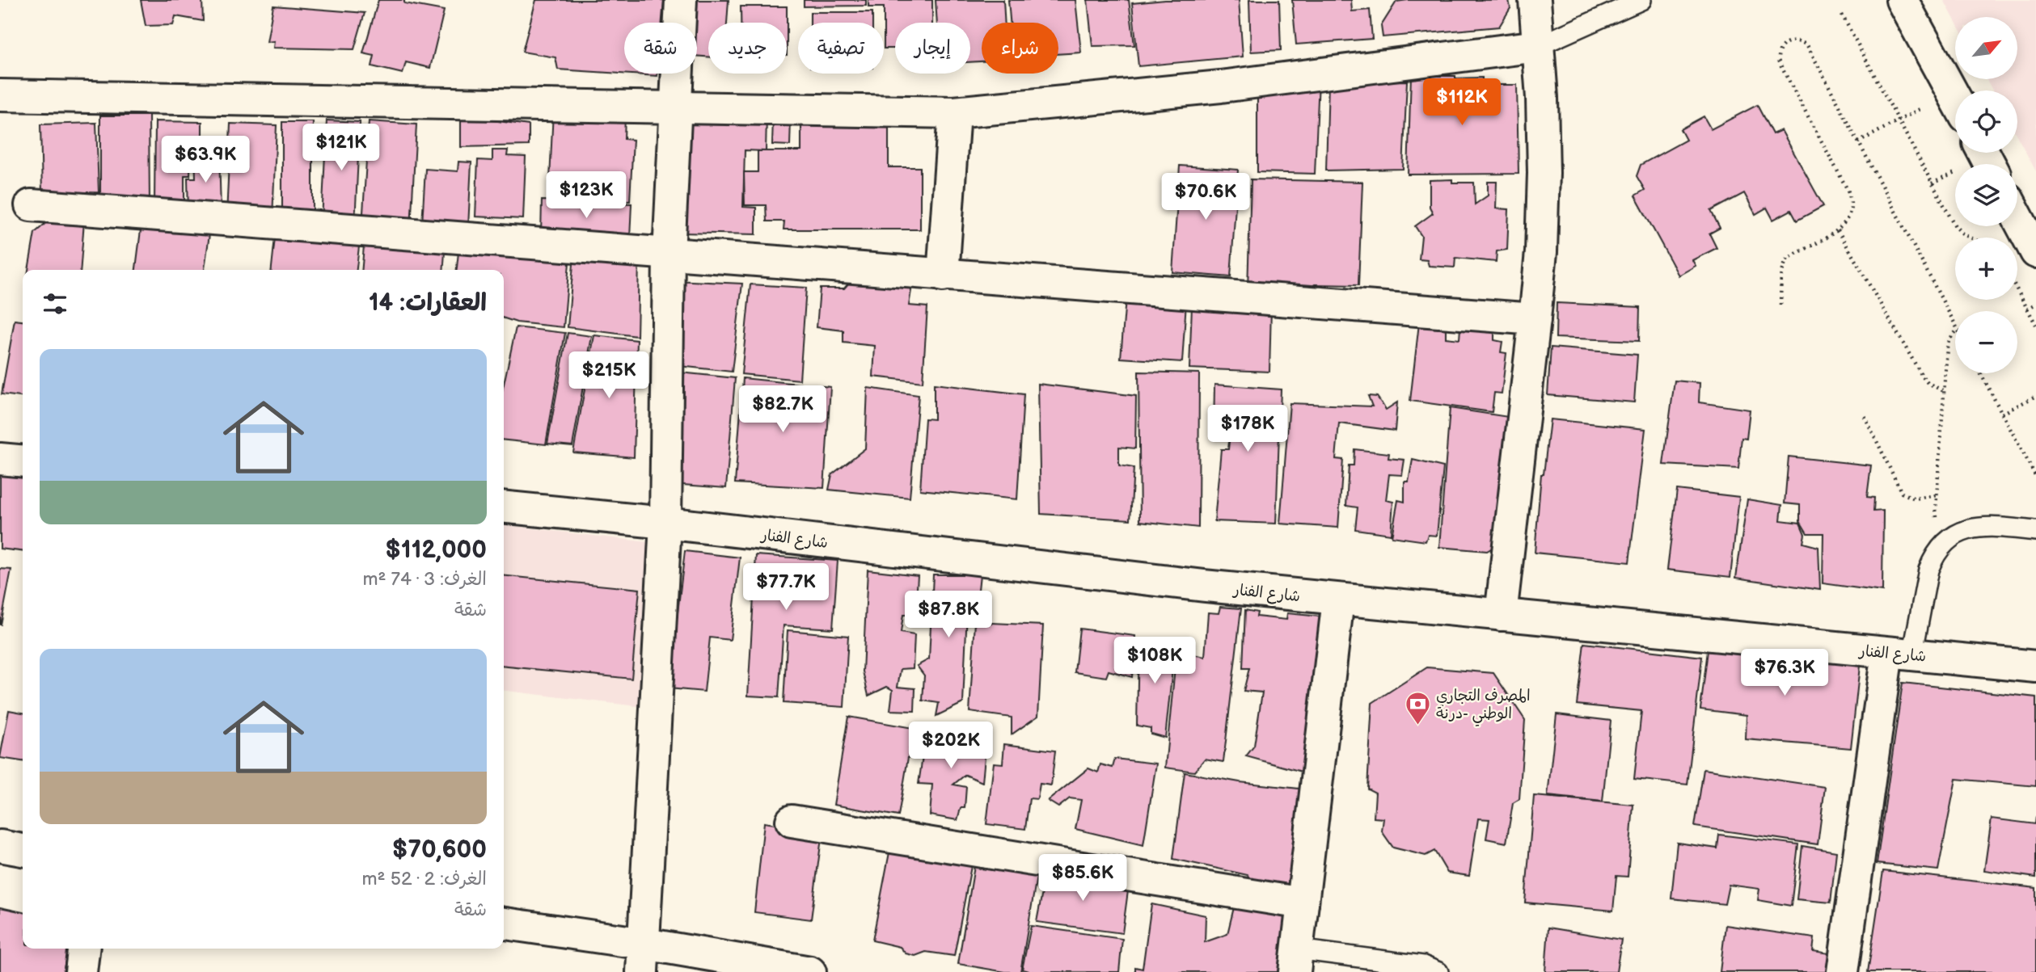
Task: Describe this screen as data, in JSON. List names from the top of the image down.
{
  "streets": {
    "street": ["شارع الفنار"]
  },
  "places": {
    "bank": ["المصرف التجاري الوطني -درنة"]
  },
  "north": "top right",
  "page": {
    "map_buttons": ["+", "−"],
    "chip": [
      "شراء",
      "إيجار",
      "تصفية",
      "جديد",
      "شقة"
    ],
    "price": [
      "$112K",
      "$121K",
      "$63.9K",
      "$123K",
      "$70.6K",
      "$215K",
      "$82.7K",
      "$178K",
      "$77.7K",
      "$87.8K",
      "$108K",
      "$76.3K",
      "$202K",
      "$85.6K"
    ],
    "heading": "العقارات: 14",
    "list": [
      {
        "name": "$112,000",
        "note": "الغرف: 3 · 74 m² · شقة"
      },
      {
        "name": "$70,600",
        "note": "الغرف: 2 · 52 m² · شقة"
      }
    ]
  }
}
